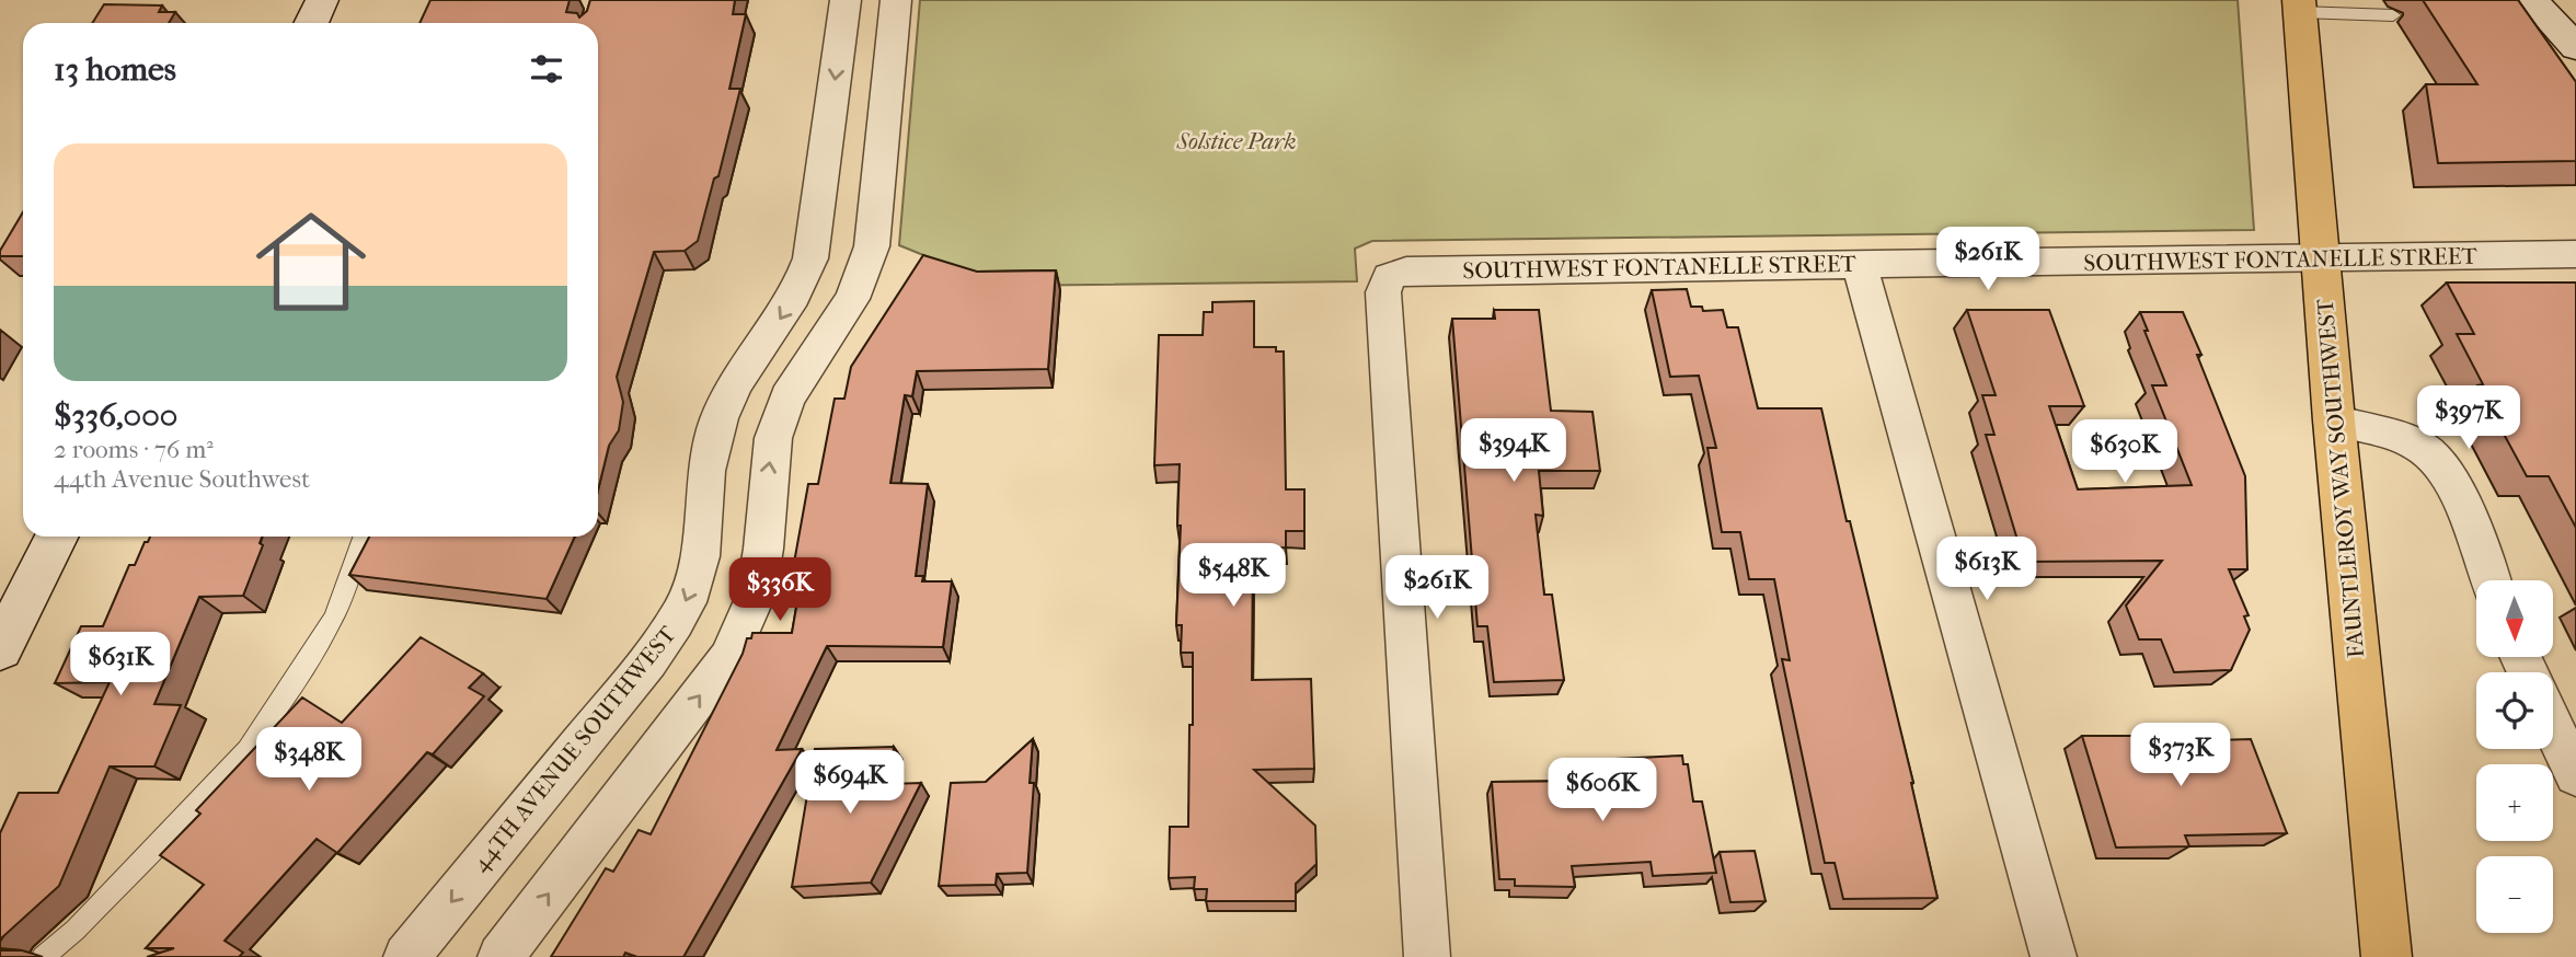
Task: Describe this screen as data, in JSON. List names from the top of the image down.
{
  "streets": {
    "main road": ["FAUNTLEROY WAY SOUTHWEST"],
    "street": ["SOUTHWEST FONTANELLE STREET", "44TH AVENUE SOUTHWEST"]
  },
  "crossings": [
    ["SOUTHWEST FONTANELLE STREET", "FAUNTLEROY WAY SOUTHWEST"]
  ],
  "parks": ["Solstice Park"],
  "north": "bottom",
  "page": {
    "heading": "13 homes",
    "list": [
      {
        "name": "$336,000",
        "note": "2 rooms · 76 m² · 44th Avenue Southwest"
      }
    ],
    "price": [
      "$261K",
      "$397K",
      "$394K",
      "$630K",
      "$613K",
      "$548K",
      "$261K",
      "$336K",
      "$631K",
      "$373K",
      "$348K",
      "$694K",
      "$606K"
    ],
    "map_buttons": ["+", "−"]
  }
}
